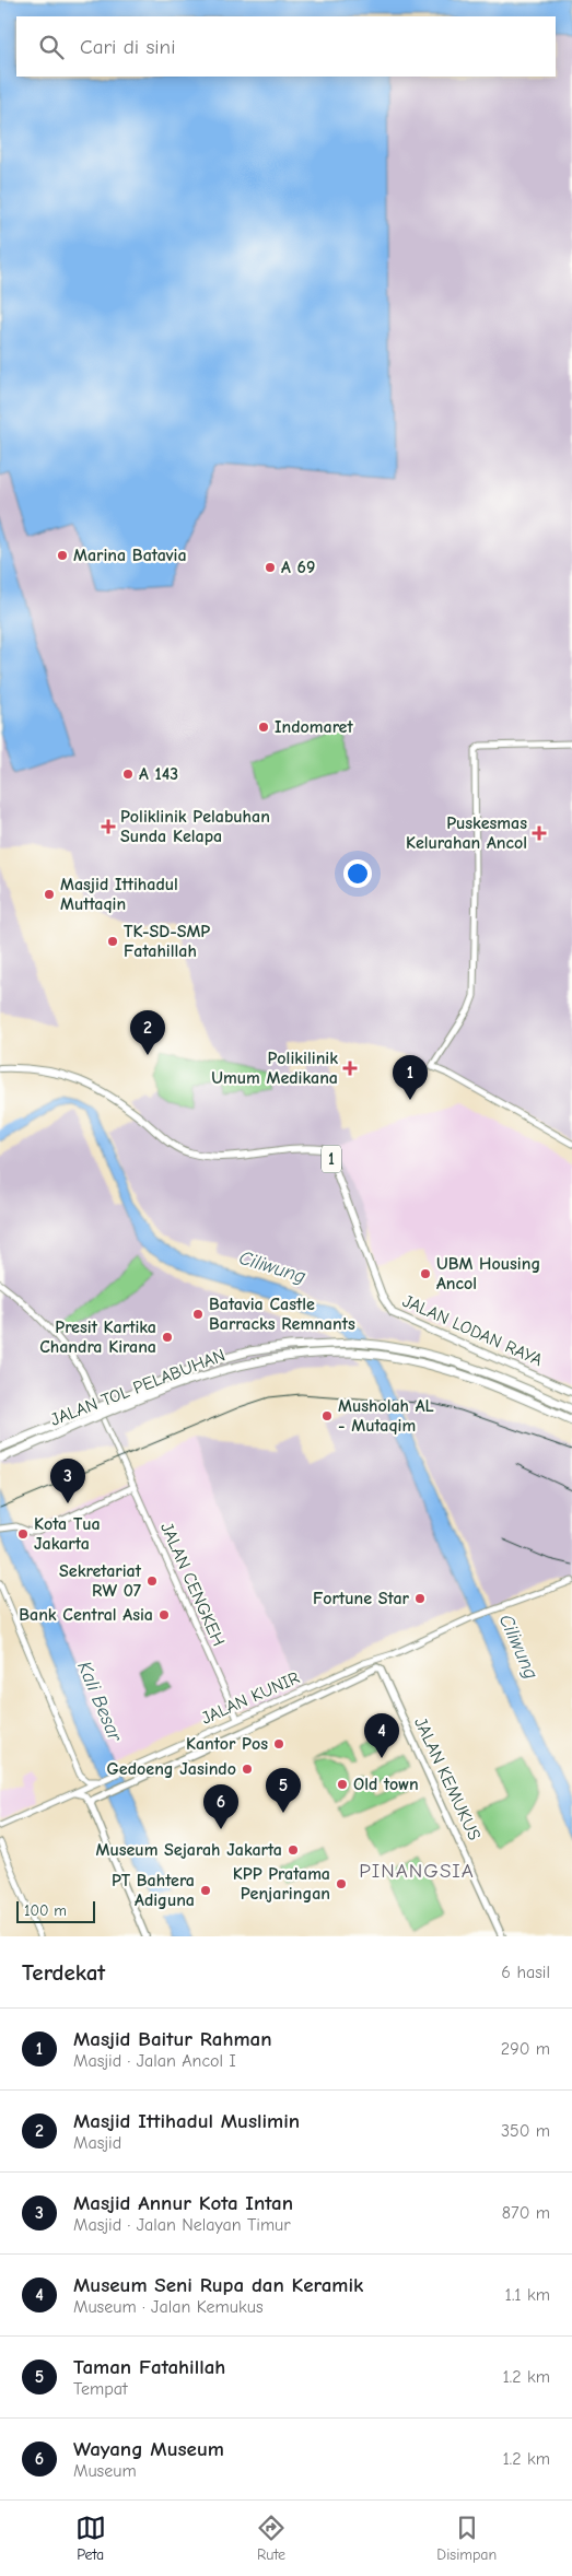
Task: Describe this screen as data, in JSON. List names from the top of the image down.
{
  "streets": {
    "highway": ["1", "JALAN LODAN RAYA", "JALAN TOL PELABUHAN"],
    "main road": ["JALAN KUNIR", "JALAN KEMUKUS"],
    "street": ["JALAN CENGKEH"]
  },
  "crossings": [
    ["JALAN CENGKEH", "JALAN KUNIR"],
    ["JALAN KUNIR", "JALAN KEMUKUS"]
  ],
  "districts": ["PINANGSIA"],
  "water": ["Ciliwung", "Kali Besar"],
  "places": {
    "other": [
      "Marina Batavia",
      "A 69",
      "Indomaret",
      "A 143",
      "Masjid Ittihadul Muttaqin",
      "TK-SD-SMP Fatahillah",
      "UBM Housing Ancol",
      "Batavia Castle Barracks Remnants",
      "Presit Kartika Chandra Kirana",
      "Musholah AL - Mutaqim",
      "Kota Tua Jakarta",
      "Sekretariat RW 07",
      "Fortune Star",
      "Bank Central Asia",
      "Kantor Pos",
      "Gedoeng Jasindo",
      "Old town",
      "Museum Sejarah Jakarta",
      "KPP Pratama Penjaringan",
      "PT Bahtera Adiguna"
    ],
    "health": ["Poliklinik Pelabuhan Sunda Kelapa", "Puskesmas Kelurahan Ancol", "Polikilinik Umum Medikana"]
  },
  "scale_bar": "100 m",
  "page": {
    "search": "Cari di sini",
    "pins": [
      "2",
      "1",
      "3",
      "4",
      "5",
      "6"
    ],
    "scale": "100 m",
    "heading": ["Terdekat", "6 hasil"],
    "list": [
      {
        "mark": "1",
        "name": "Masjid Baitur Rahman",
        "note": "Masjid · Jalan Ancol I",
        "value": "290 m"
      },
      {
        "mark": "2",
        "name": "Masjid Ittihadul Muslimin",
        "note": "Masjid",
        "value": "350 m"
      },
      {
        "mark": "3",
        "name": "Masjid Annur Kota Intan",
        "note": "Masjid · Jalan Nelayan Timur",
        "value": "870 m"
      },
      {
        "mark": "4",
        "name": "Museum Seni Rupa dan Keramik",
        "note": "Museum · Jalan Kemukus",
        "value": "1.1 km"
      },
      {
        "mark": "5",
        "name": "Taman Fatahillah",
        "note": "Tempat",
        "value": "1.2 km"
      },
      {
        "mark": "6",
        "name": "Wayang Museum",
        "note": "Museum",
        "value": "1.2 km"
      }
    ],
    "nav": ["Peta", "Rute", "Disimpan"]
  }
}
